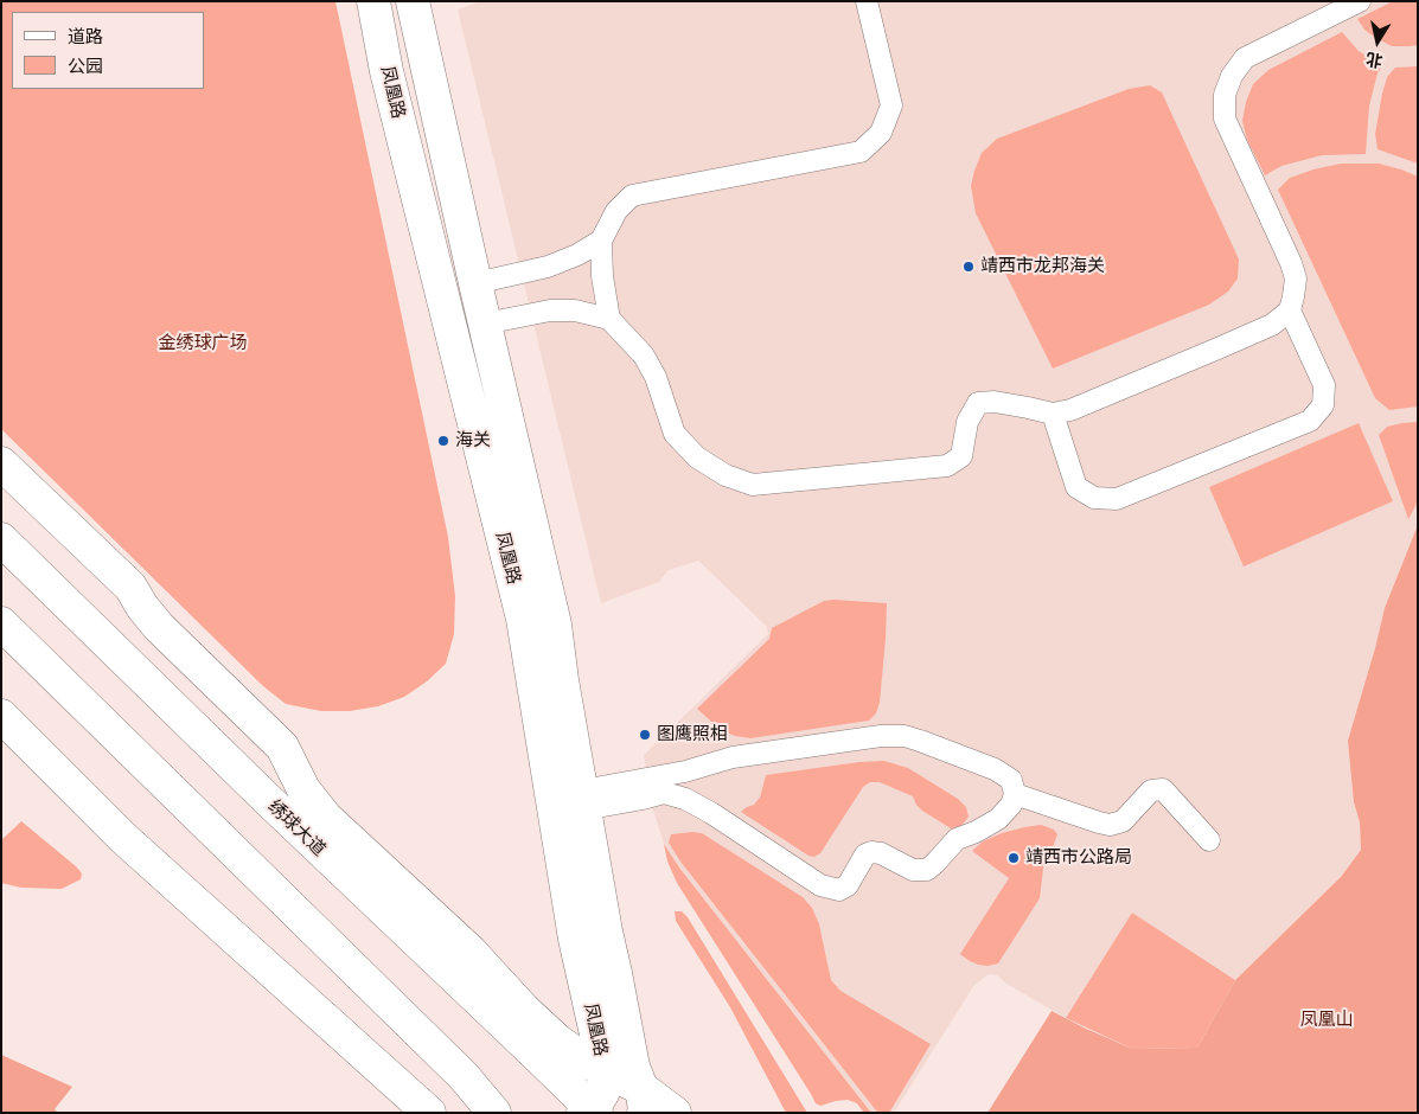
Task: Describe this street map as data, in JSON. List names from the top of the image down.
{
  "streets": {
    "main road": ["凤凰路", "绣球大道"]
  },
  "crossings": [
    ["凤凰路", "绣球大道"]
  ],
  "parks": ["金绣球广场", "凤凰山"],
  "places": [
    "靖西市龙邦海关",
    "海关",
    "图鹰照相",
    "靖西市公路局"
  ],
  "legend": ["道路", "公园"],
  "north": "bottom"
}
